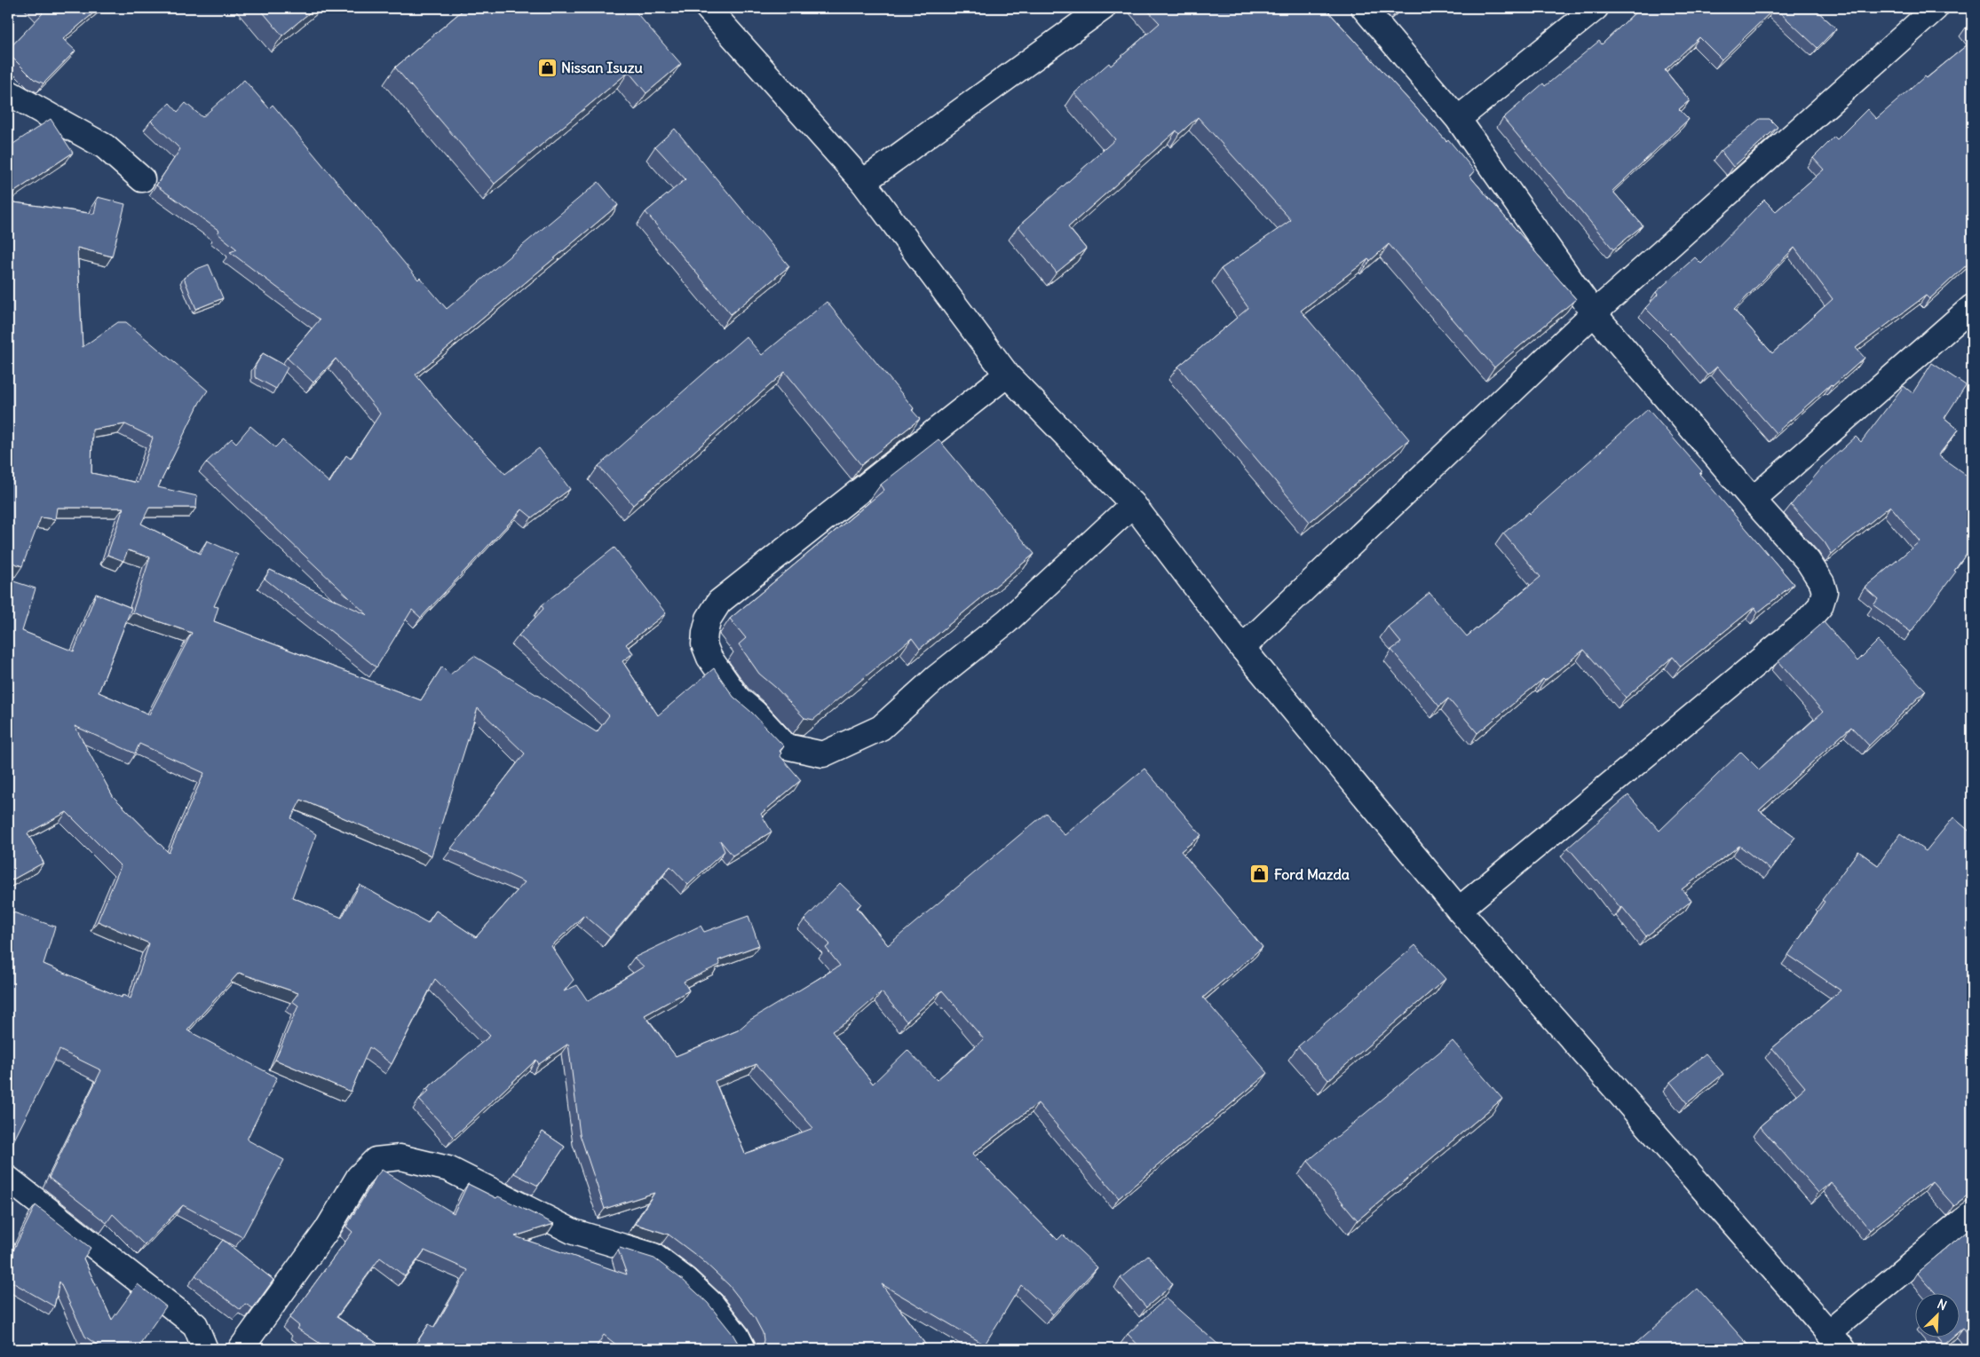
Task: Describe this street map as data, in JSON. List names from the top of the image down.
{
  "places": {
    "shop": ["Nissan Isuzu", "Ford Mazda"]
  },
  "north": "top right"
}
